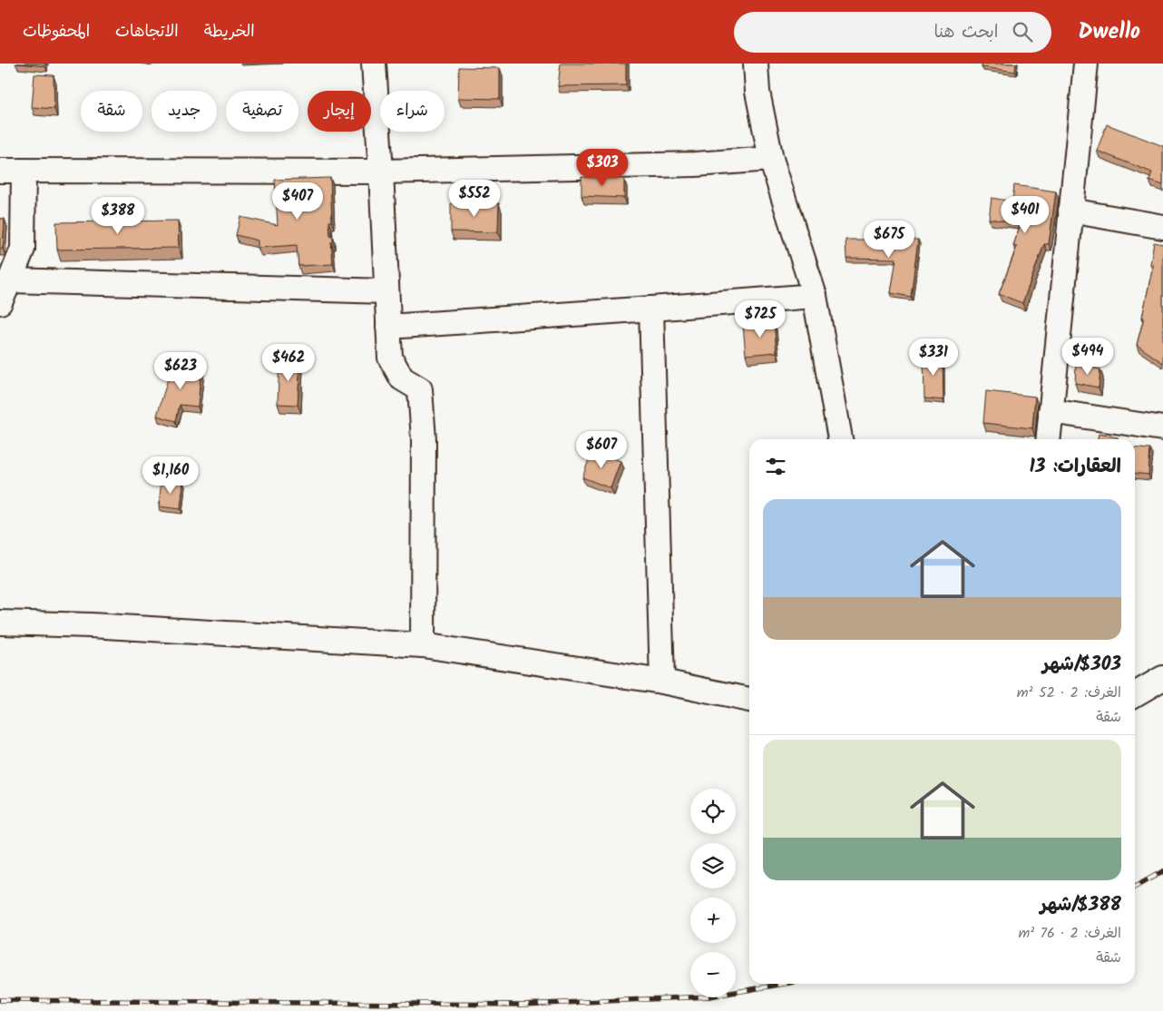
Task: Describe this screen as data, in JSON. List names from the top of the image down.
{
  "page": {
    "header": "Dwello",
    "search": "ابحث هنا",
    "nav": ["الخريطة", "الاتجاهات", "المحفوظات"],
    "chip": [
      "شراء",
      "إيجار",
      "تصفية",
      "جديد",
      "شقة"
    ],
    "price": [
      "$303",
      "$552",
      "$407",
      "$401",
      "$388",
      "$675",
      "$725",
      "$494",
      "$331",
      "$462",
      "$623",
      "$607",
      "$1,160"
    ],
    "heading": "العقارات: 13",
    "list": [
      {
        "name": "$303/شهر",
        "note": "الغرف: 2 · 52 m² · شقة"
      },
      {
        "name": "$388/شهر",
        "note": "الغرف: 2 · 76 m² · شقة"
      }
    ],
    "map_buttons": ["+", "−"]
  }
}
